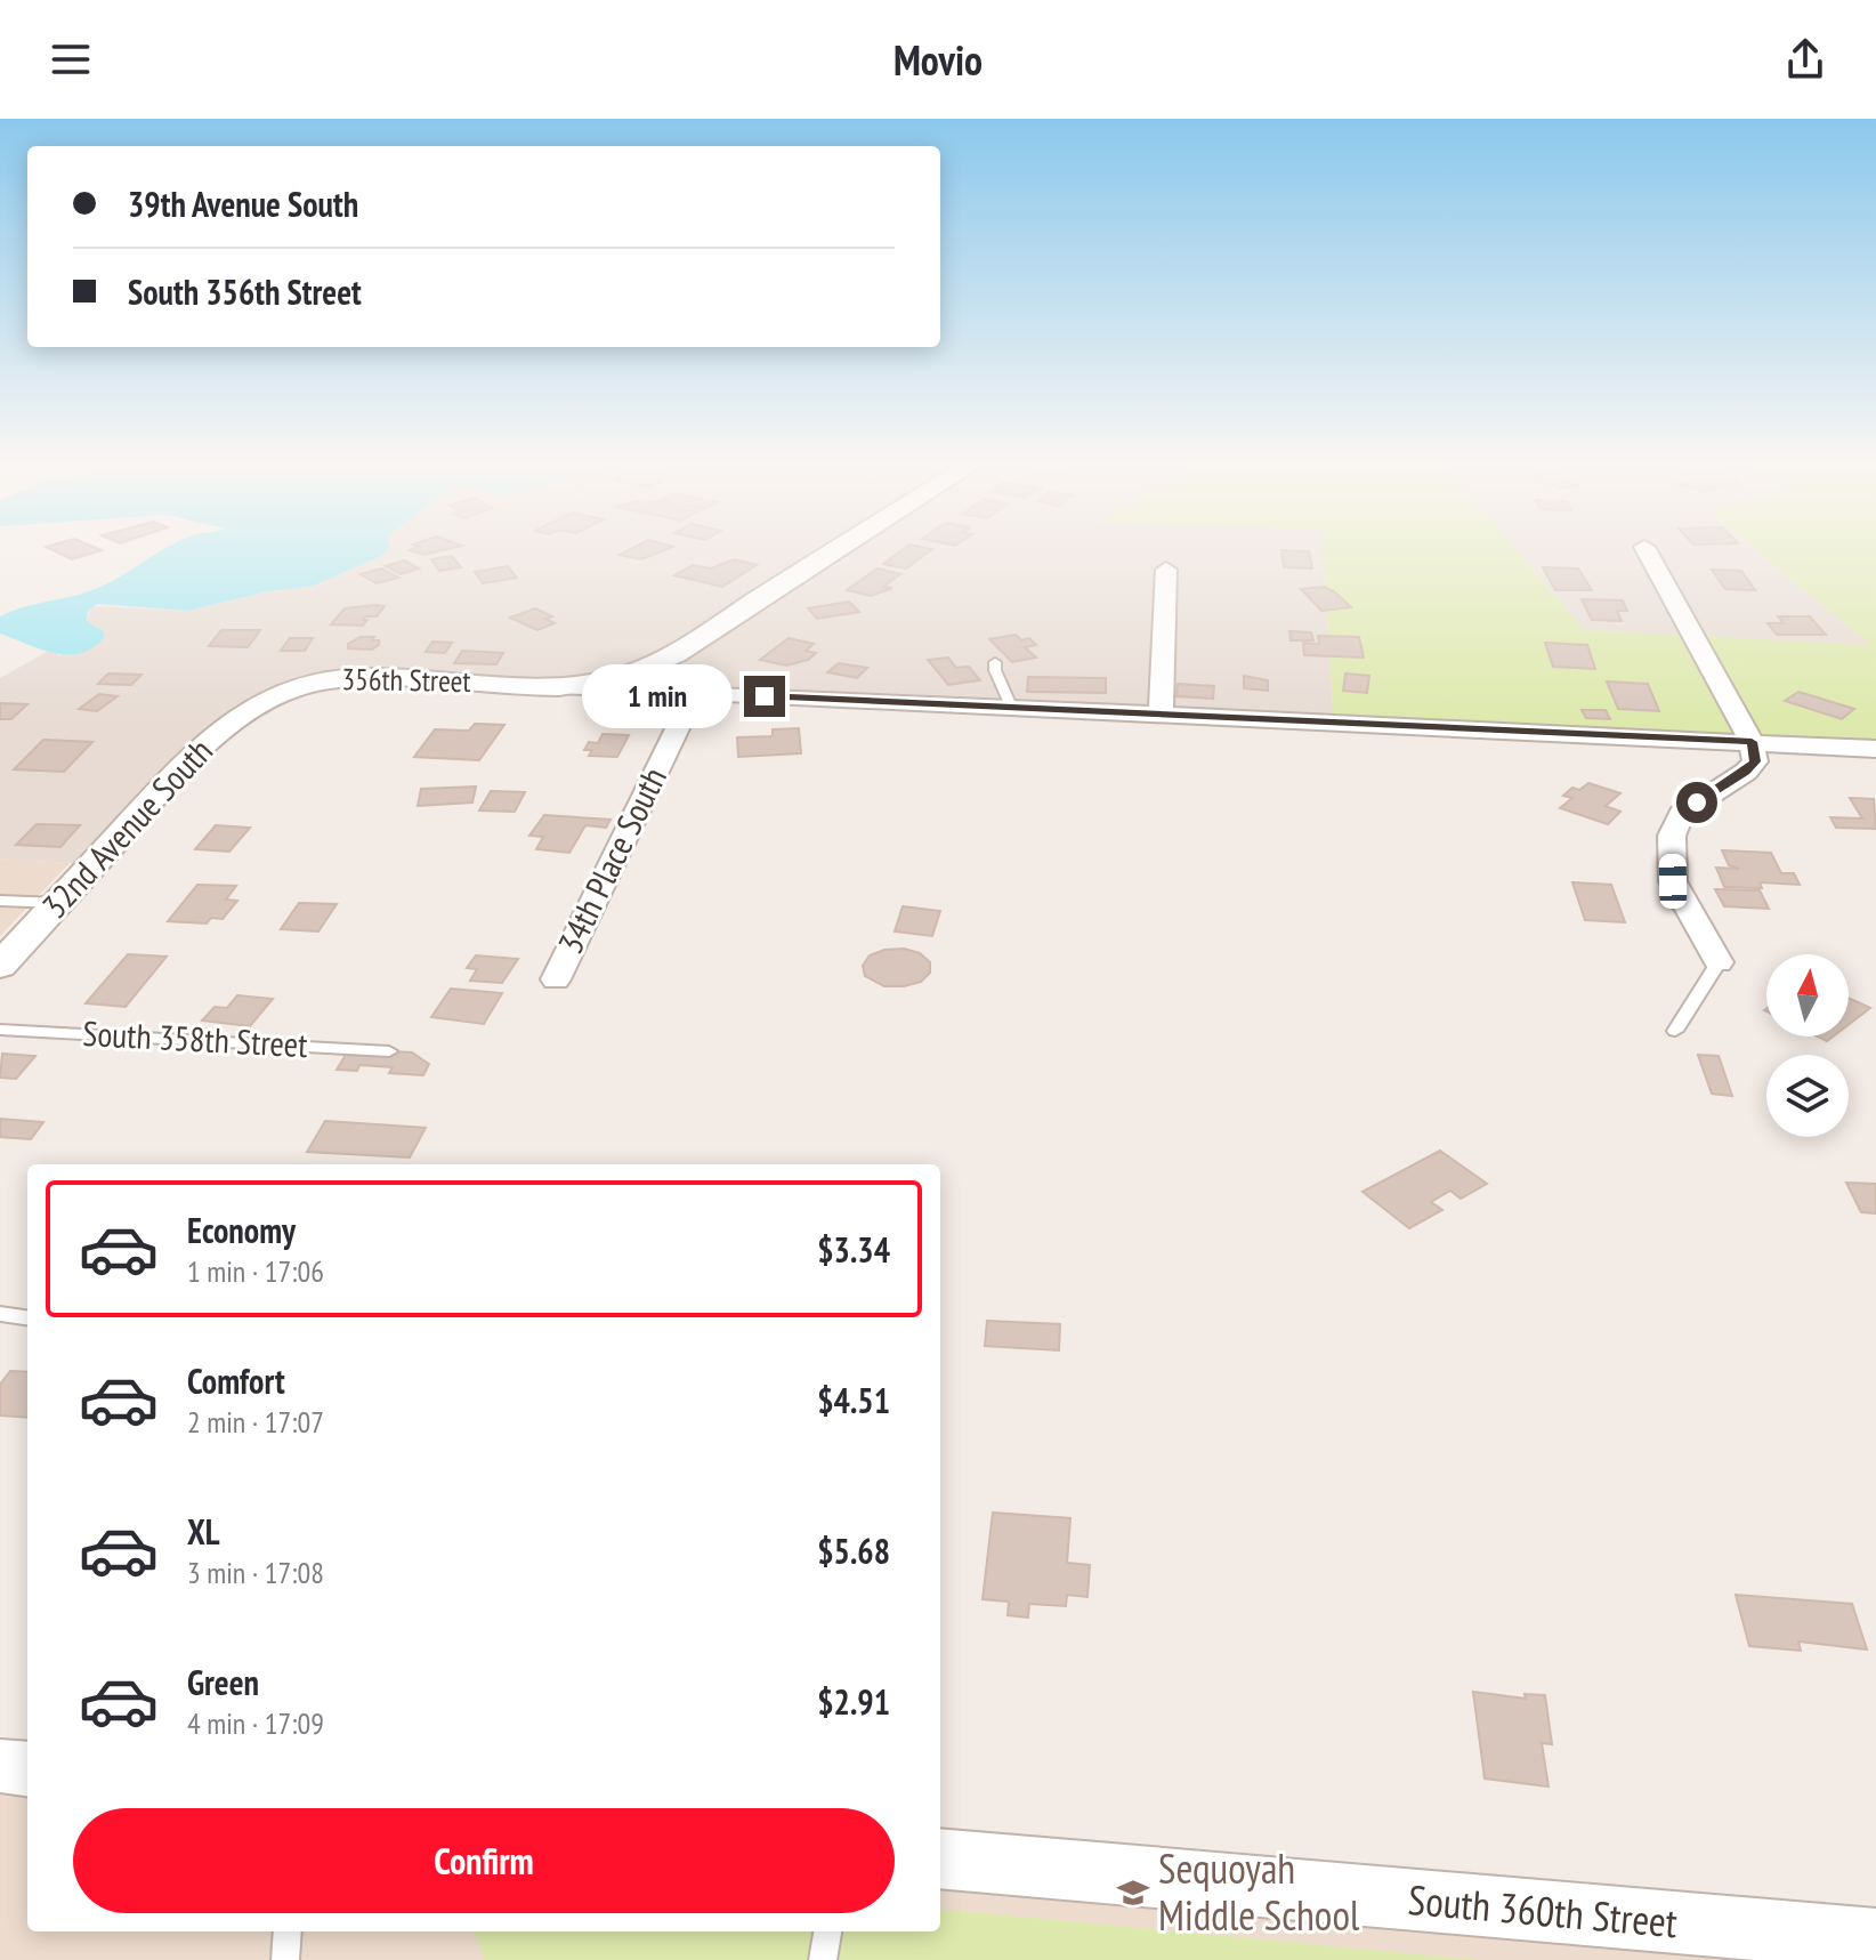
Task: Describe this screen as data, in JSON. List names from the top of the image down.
{
  "streets": {
    "street": [
      "356th Street",
      "32nd Avenue South",
      "34th Place South",
      "South 360th Street"
    ],
    "lane": ["South 358th Street"]
  },
  "crossings": [
    ["356th Street", "32nd Avenue South"]
  ],
  "places": {
    "school or university": ["Sequoyah Middle School"]
  },
  "north": "top",
  "page": {
    "header": "Movio",
    "banner": ["39th Avenue South", "South 356th Street"],
    "bubble": "1 min",
    "list": [
      {
        "name": "Economy",
        "note": "1 min · 17:06",
        "value": "$3.34"
      },
      {
        "name": "Comfort",
        "note": "2 min · 17:07",
        "value": "$4.51"
      },
      {
        "name": "XL",
        "note": "3 min · 17:08",
        "value": "$5.68"
      },
      {
        "name": "Green",
        "note": "4 min · 17:09",
        "value": "$2.91"
      }
    ],
    "buttons": "Confirm"
  }
}
